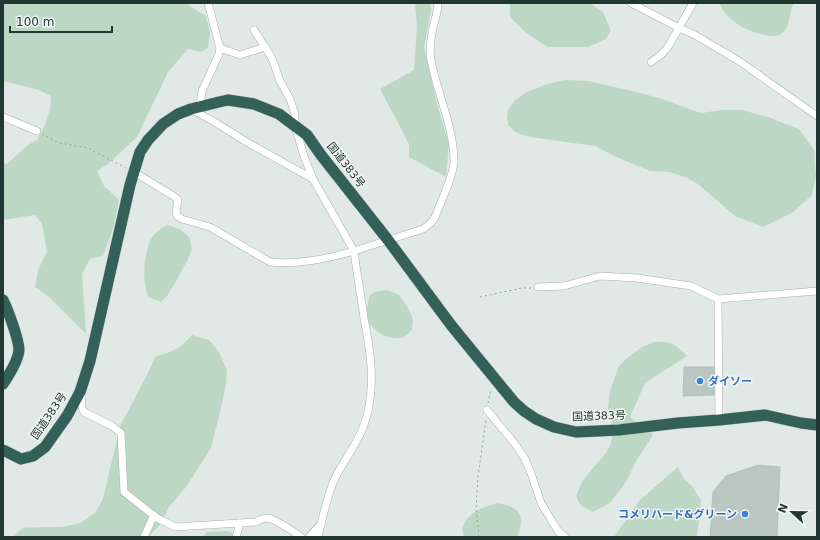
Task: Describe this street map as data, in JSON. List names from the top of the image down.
{
  "streets": {
    "highway": ["国道383号"]
  },
  "places": ["ダイソー", "コメリハード&グリーン"],
  "scale_bar": "100 m",
  "north": "left"
}
